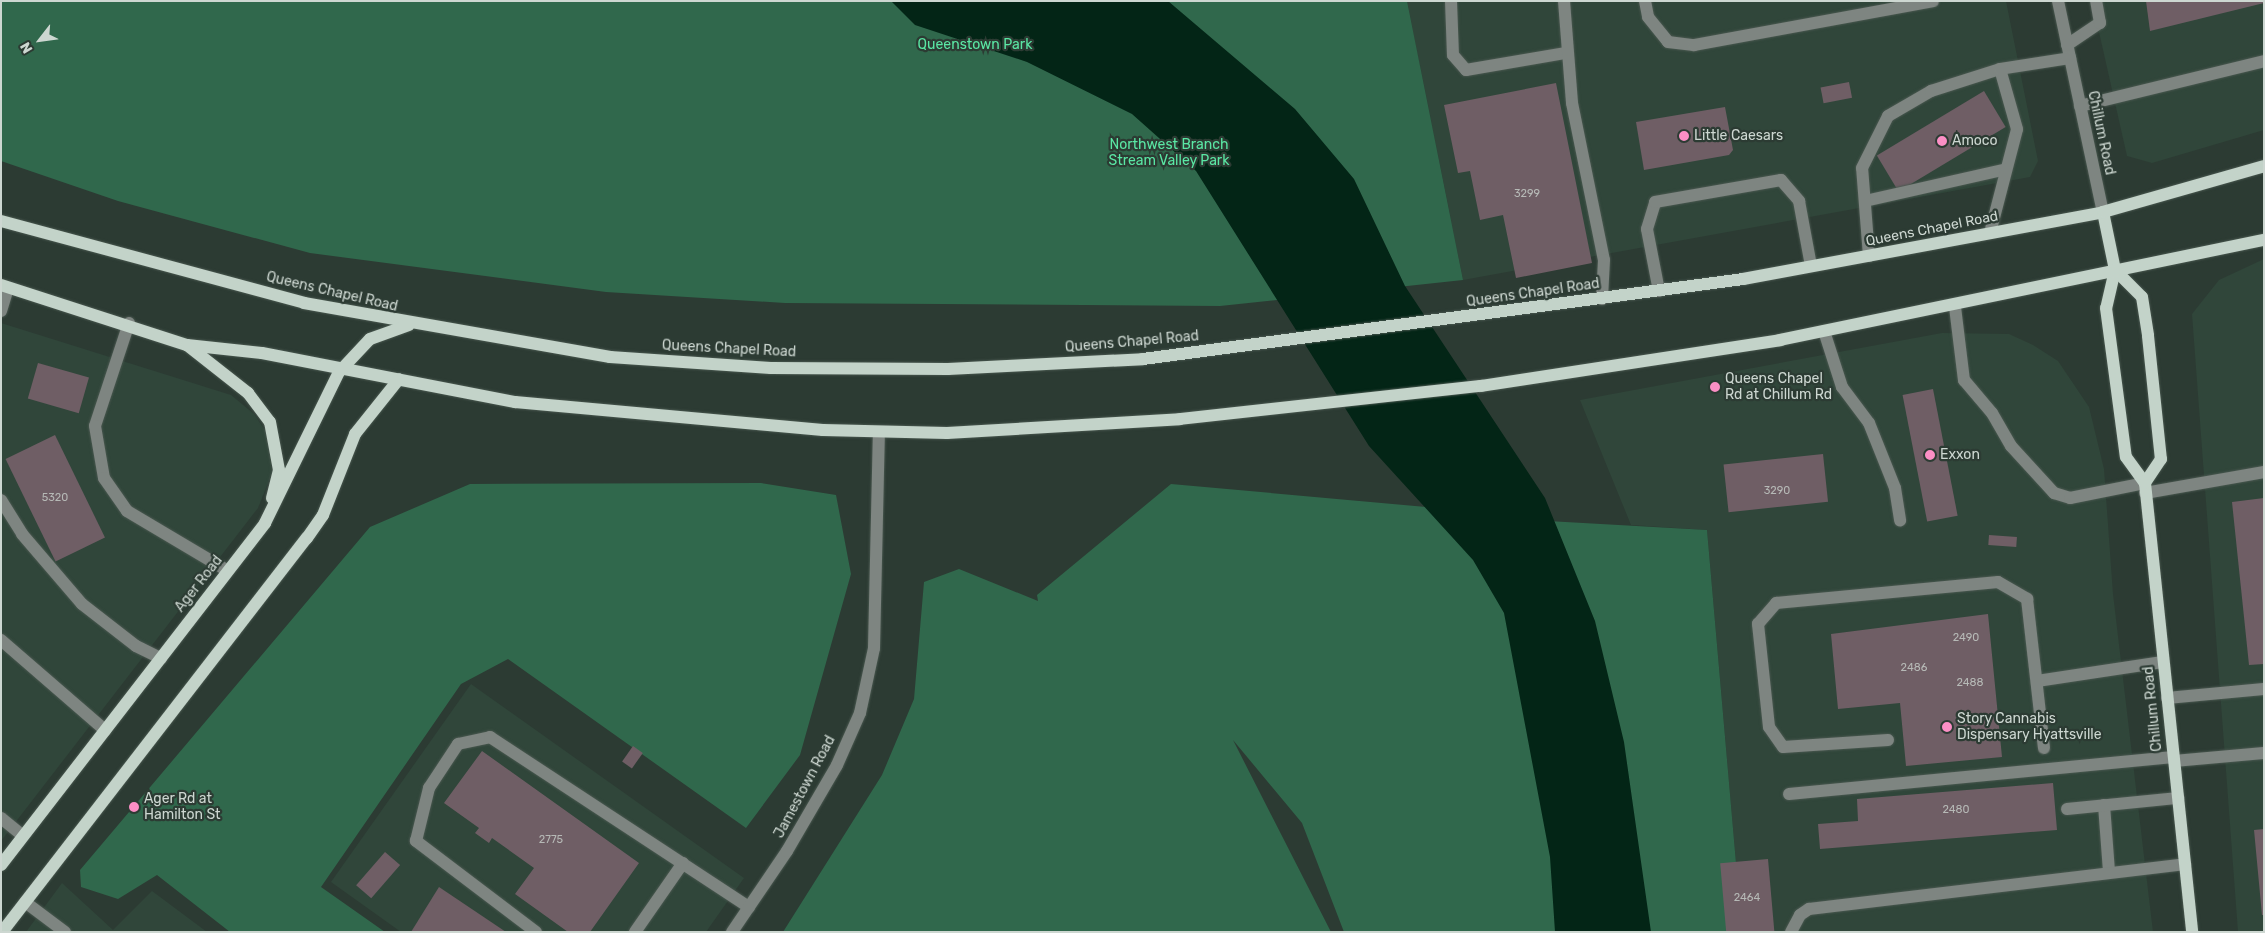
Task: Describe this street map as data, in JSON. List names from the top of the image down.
{
  "streets": {
    "main road": ["Chillum Road", "Queens Chapel Road", "Ager Road"],
    "street": ["Jamestown Road"]
  },
  "crossings": [
    ["Chillum Road", "Queens Chapel Road"],
    ["Queens Chapel Road", "Ager Road"]
  ],
  "parks": ["Queenstown Park", "Northwest Branch Stream Valley Park"],
  "places": [
    "Little Caesars",
    "Amoco",
    "Queens Chapel Rd at Chillum Rd",
    "Exxon",
    "Story Cannabis Dispensary Hyattsville",
    "Ager Rd at Hamilton St"
  ],
  "house_numbers": [
    "3299",
    "3290",
    "5320",
    "2490",
    "2486",
    "2488",
    "2480",
    "2775",
    "2464"
  ],
  "north": "bottom left"
}
